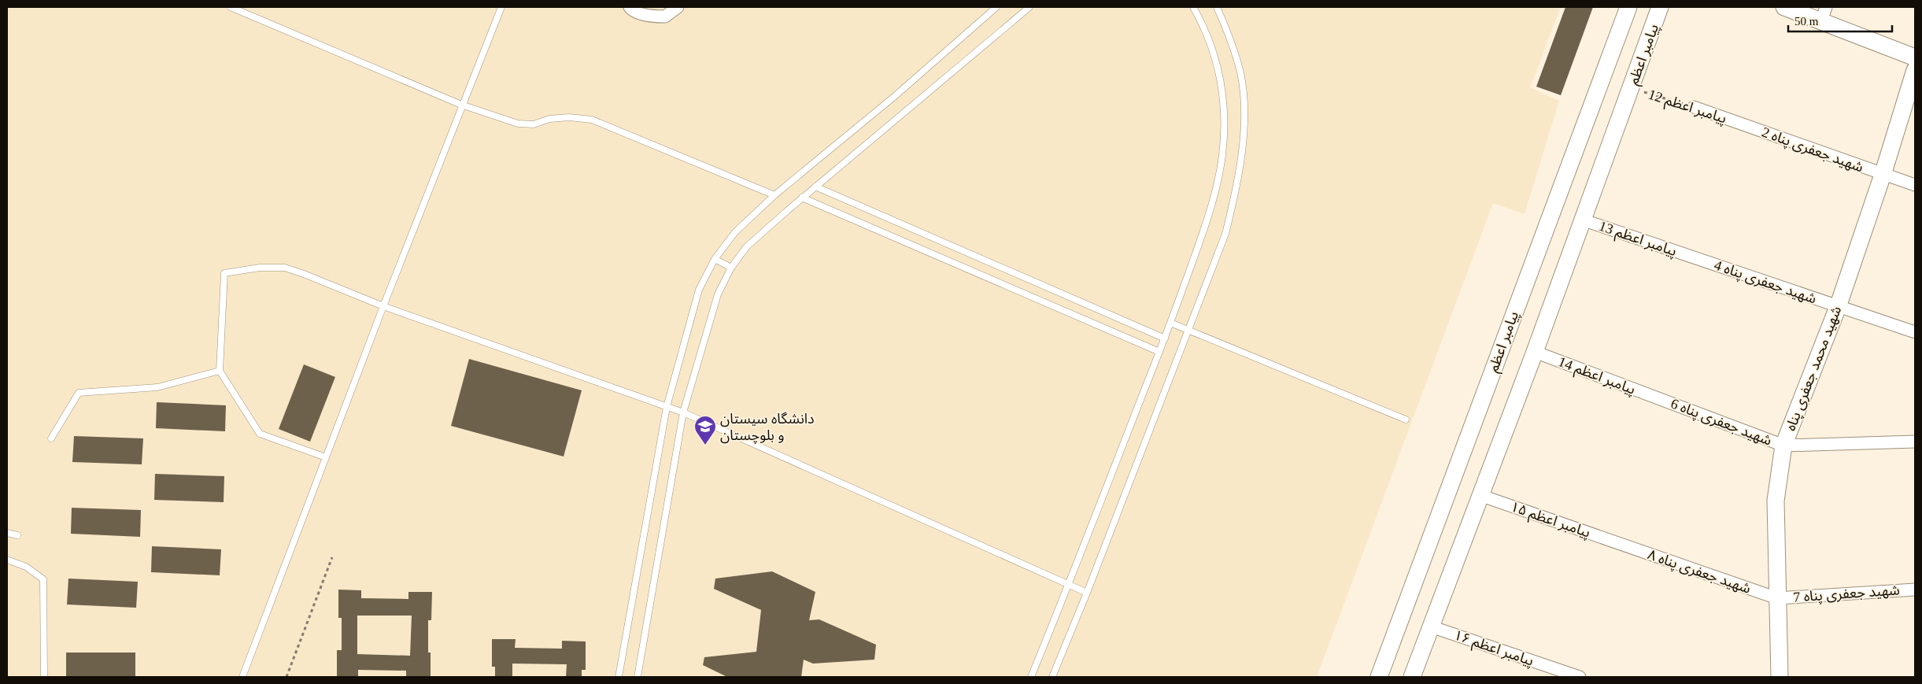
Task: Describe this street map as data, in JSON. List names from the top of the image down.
{
  "streets": {
    "main road": ["پیامبر اعظم", "شهید محمد جعفری پناه"],
    "street": [
      "پیامبر اعظم 12",
      "شهید جعفری پناه 2",
      "پیامبر اعظم 13",
      "شهید جعفری پناه 4",
      "پیامبر اعظم 14",
      "شهید جعفری پناه 6",
      "پیامبر اعظم ۱۵",
      "شهید جعفری پناه ۸",
      "شهید جعفری پناه 7",
      "پیامبر اعظم ۱۶"
    ]
  },
  "crossings": [
    ["پیامبر اعظم", "پیامبر اعظم 12"],
    ["پیامبر اعظم", "پیامبر اعظم 13"],
    ["پیامبر اعظم", "پیامبر اعظم 14"],
    ["پیامبر اعظم", "پیامبر اعظم ۱۵"],
    ["پیامبر اعظم", "پیامبر اعظم ۱۶"],
    ["پیامبر اعظم 12", "شهید جعفری پناه 2"],
    ["شهید جعفری پناه 2", "شهید محمد جعفری پناه"],
    ["پیامبر اعظم 13", "شهید جعفری پناه 4"],
    ["شهید جعفری پناه 4", "شهید محمد جعفری پناه"],
    ["شهید محمد جعفری پناه", "شهید جعفری پناه 6"],
    ["شهید محمد جعفری پناه", "شهید جعفری پناه ۸"],
    ["شهید محمد جعفری پناه", "شهید جعفری پناه 7"],
    ["پیامبر اعظم 14", "شهید جعفری پناه 6"],
    ["پیامبر اعظم ۱۵", "شهید جعفری پناه ۸"],
    ["شهید جعفری پناه ۸", "شهید جعفری پناه 7"]
  ],
  "places": {
    "school or university": ["دانشگاه سیستان و بلوچستان"]
  },
  "scale_bar": "50 m"
}
